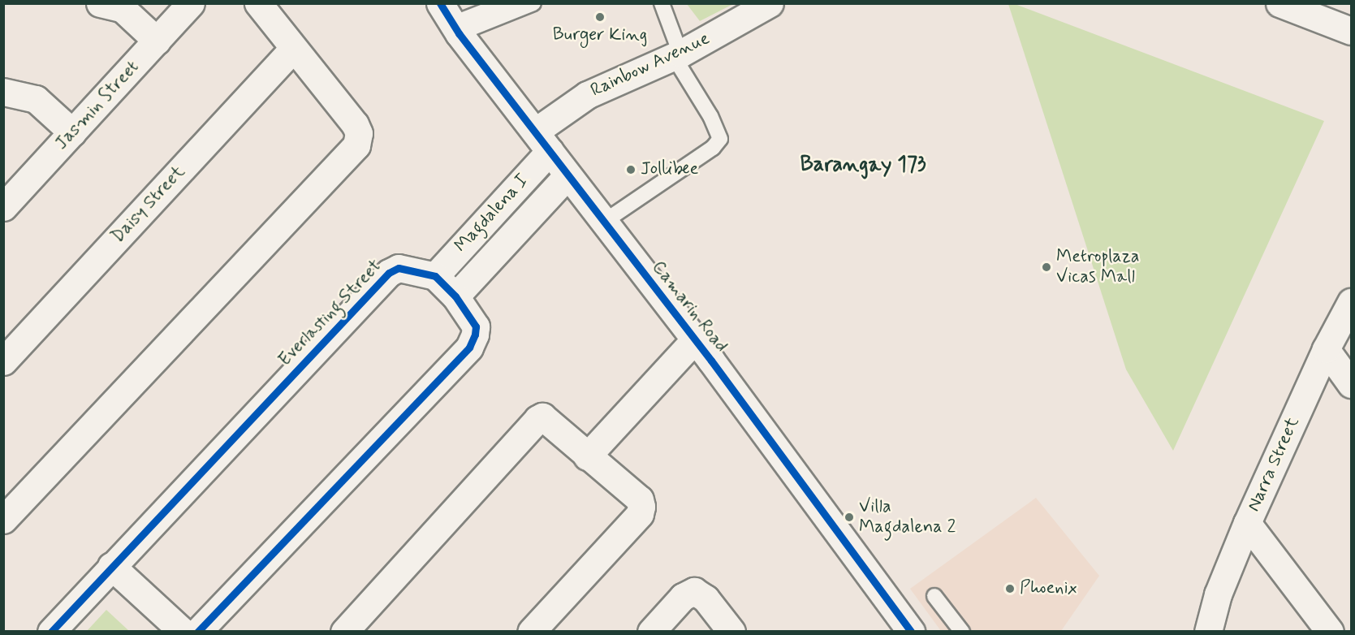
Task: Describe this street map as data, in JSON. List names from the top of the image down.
{
  "streets": {
    "street": [
      "Rainbow Avenue",
      "Jasmin Street",
      "Daisy Street",
      "Magdalena I",
      "Camarin Road",
      "Everlasting Street",
      "Narra Street"
    ]
  },
  "crossings": [
    ["Rainbow Avenue", "Magdalena I"],
    ["Rainbow Avenue", "Camarin Road"],
    ["Magdalena I", "Camarin Road"],
    ["Magdalena I", "Everlasting Street"]
  ],
  "districts": ["Barangay 173"],
  "places": [
    "Burger King",
    "Jollibee",
    "Metroplaza Vicas Mall",
    "Villa Magdalena 2",
    "Phoenix"
  ]
}
